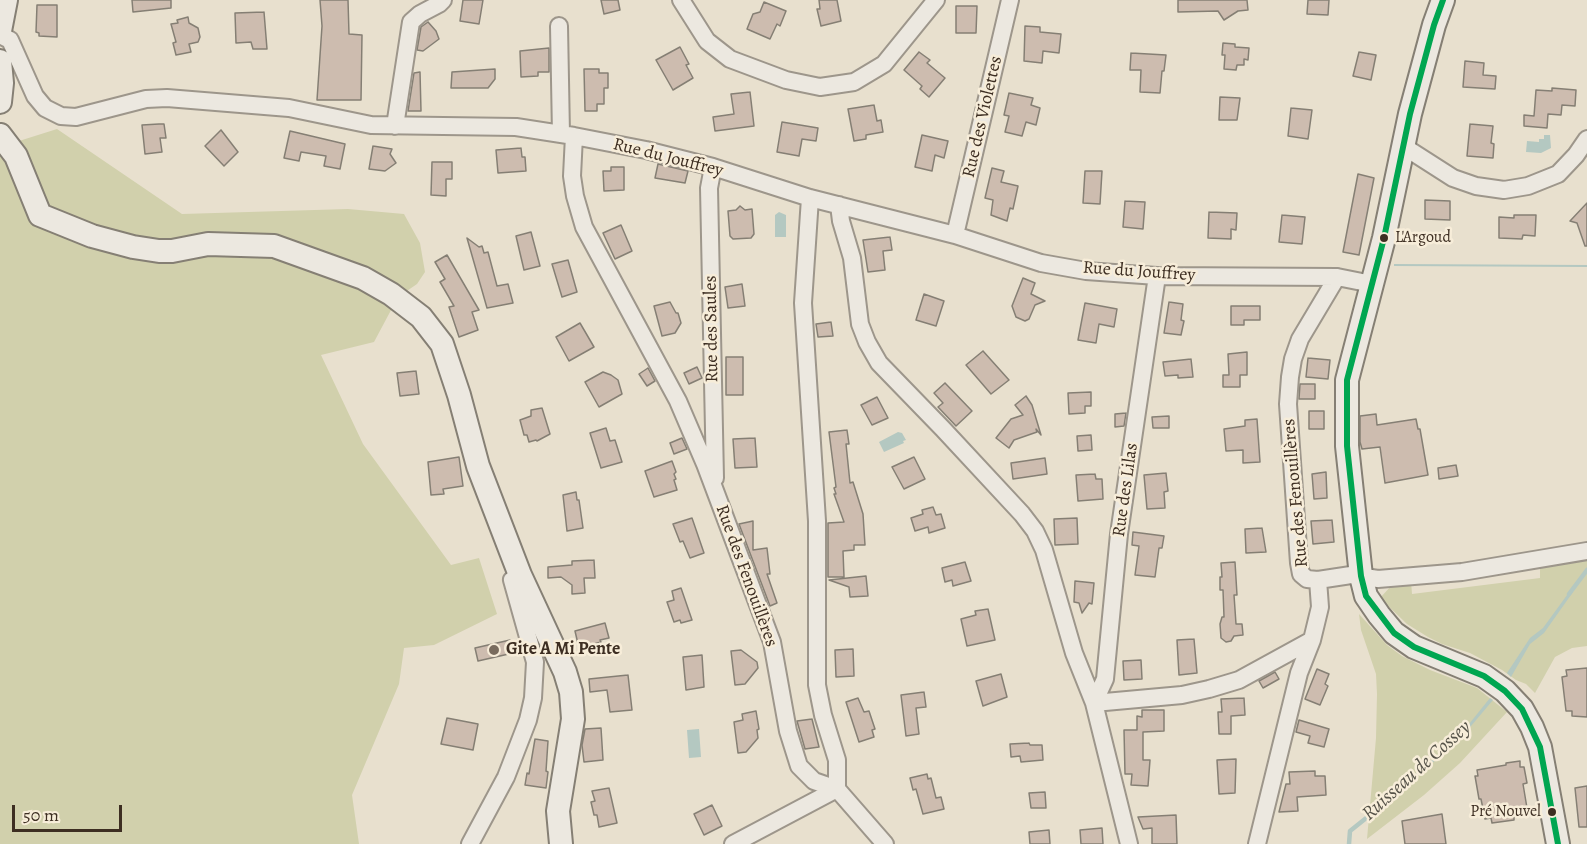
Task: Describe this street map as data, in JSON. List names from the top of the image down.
{
  "streets": {
    "street": [
      "Rue des Violettes",
      "Rue du Jouffrey",
      "Rue des Saules",
      "Rue des Lilas",
      "Rue des Fenouillères"
    ]
  },
  "crossings": [
    ["Rue des Violettes", "Rue du Jouffrey"],
    ["Rue du Jouffrey", "Rue des Saules"],
    ["Rue du Jouffrey", "Rue des Lilas"],
    ["Rue du Jouffrey", "Rue des Fenouillères"],
    ["Rue des Saules", "Rue des Fenouillères"]
  ],
  "water": ["Ruisseau de Cossey"],
  "places": ["L'Argoud", "Gite A Mi Pente", "Pré Nouvel"],
  "scale_bar": "50 m"
}
